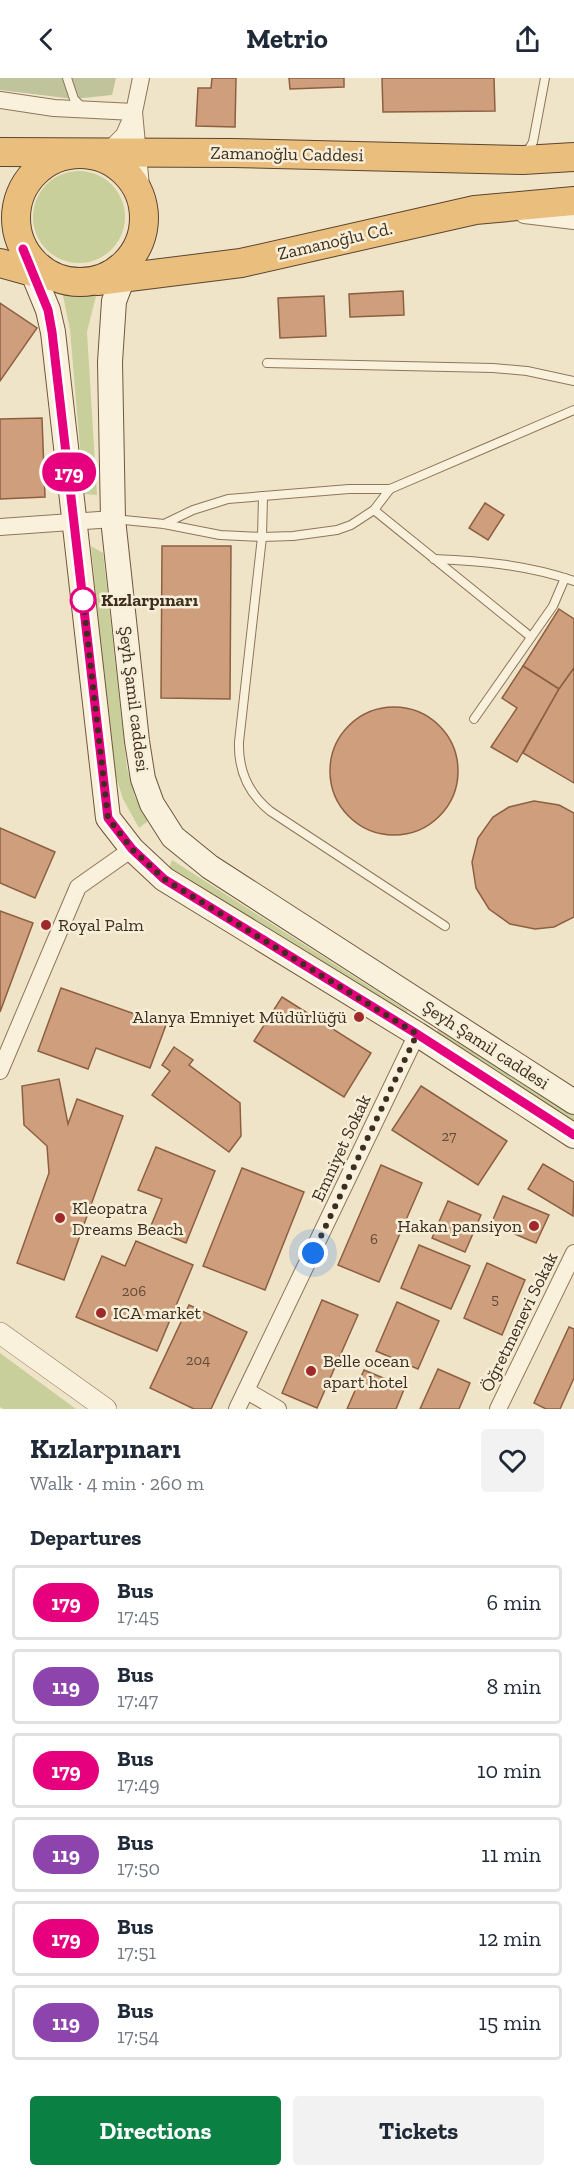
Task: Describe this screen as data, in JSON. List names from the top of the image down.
{
  "streets": {
    "highway": ["Zamanoğlu Caddesi", "Zamanoğlu Cd."],
    "main road": ["Şeyh Şamil caddesi"],
    "street": ["Emniyet Sokak", "Öğretmenevi Sokak"]
  },
  "crossings": [
    ["Zamanoğlu Caddesi", "Zamanoğlu Cd."],
    ["Zamanoğlu Caddesi", "Şeyh Şamil caddesi"],
    ["Zamanoğlu Cd.", "Şeyh Şamil caddesi"],
    ["Şeyh Şamil caddesi", "Emniyet Sokak"]
  ],
  "places": [
    "Kızlarpınarı",
    "Royal Palm",
    "Alanya Emniyet Müdürlüğü",
    "Kleopatra Dreams Beach",
    "Hakan pansiyon",
    "ICA market",
    "Belle ocean apart hotel"
  ],
  "lines": ["bus line 179"],
  "house_numbers": [
    "27",
    "6",
    "206",
    "5",
    "204"
  ],
  "page": {
    "header": "Metrio",
    "on_map": "179",
    "heading": [
      ["Kızlarpınarı", "Walk · 4 min · 260 m"],
      "Departures"
    ],
    "list": [
      {
        "mark": "179",
        "name": "Bus",
        "note": "17:45",
        "value": "6 min"
      },
      {
        "mark": "119",
        "name": "Bus",
        "note": "17:47",
        "value": "8 min"
      },
      {
        "mark": "179",
        "name": "Bus",
        "note": "17:49",
        "value": "10 min"
      },
      {
        "mark": "119",
        "name": "Bus",
        "note": "17:50",
        "value": "11 min"
      },
      {
        "mark": "179",
        "name": "Bus",
        "note": "17:51",
        "value": "12 min"
      },
      {
        "mark": "119",
        "name": "Bus",
        "note": "17:54",
        "value": "15 min"
      }
    ],
    "buttons": ["Directions", "Tickets"]
  }
}
